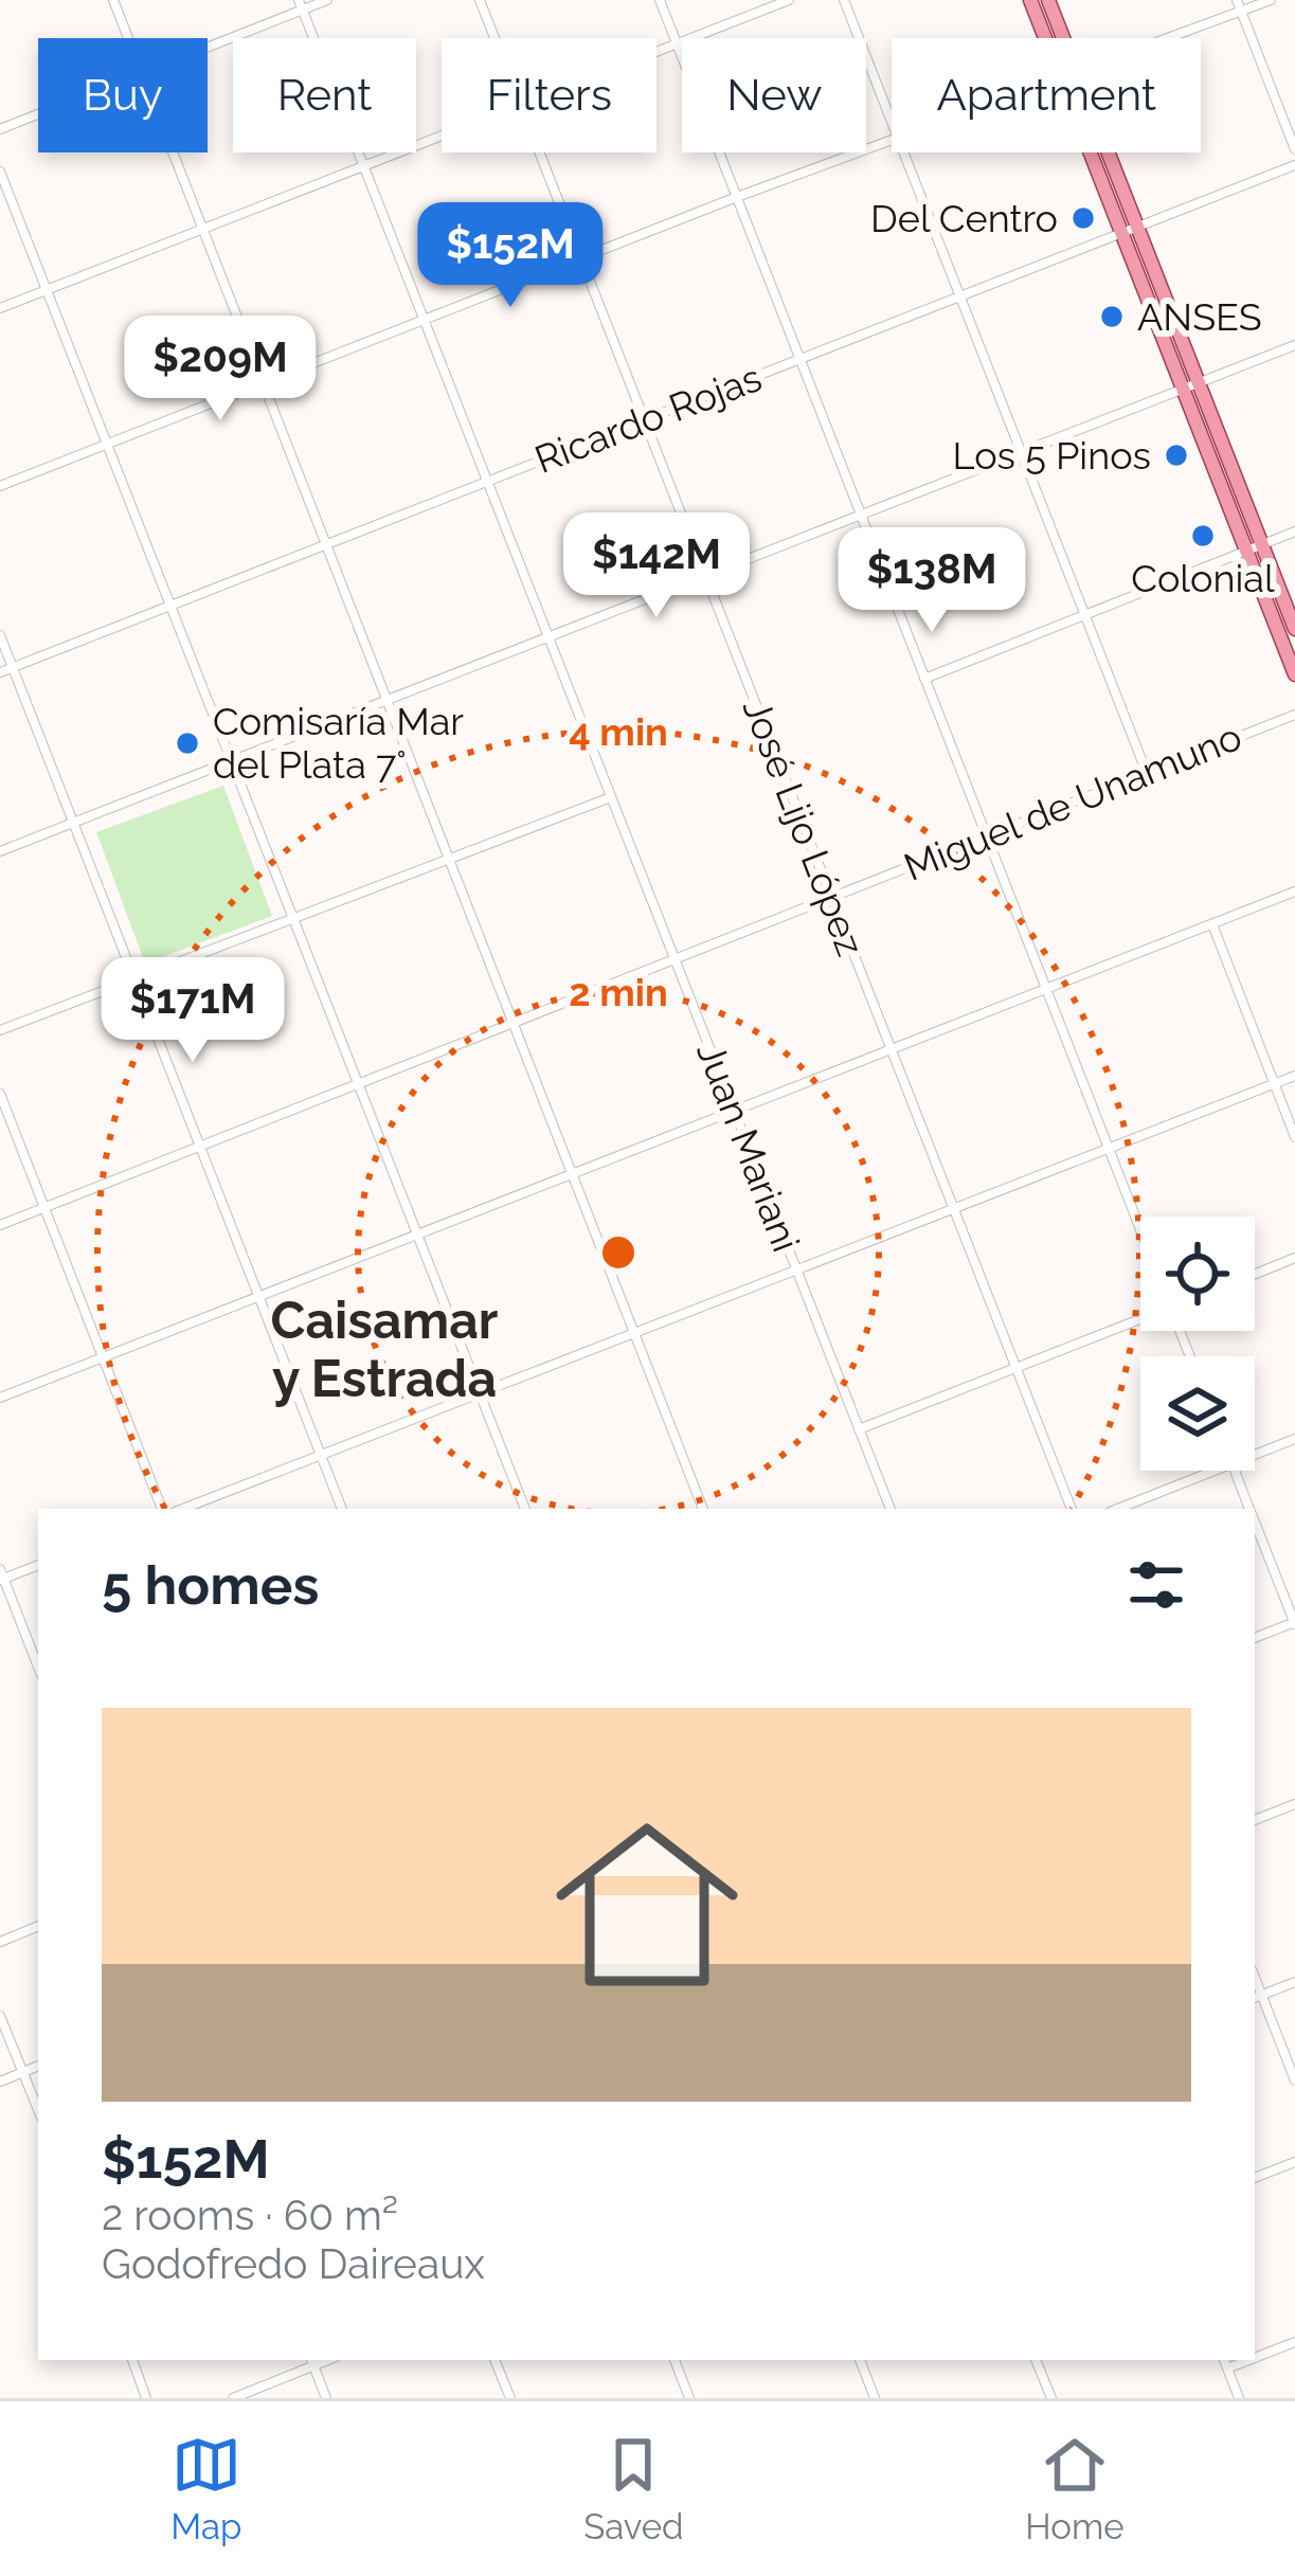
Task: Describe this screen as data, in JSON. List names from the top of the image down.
{
  "streets": {
    "street": [
      "Ricardo Rojas",
      "Miguel de Unamuno",
      "José Lijo López",
      "Juan Mariani"
    ]
  },
  "crossings": [
    ["Ricardo Rojas", "José Lijo López"],
    ["Ricardo Rojas", "Juan Mariani"],
    ["Miguel de Unamuno", "José Lijo López"],
    ["Miguel de Unamuno", "Juan Mariani"]
  ],
  "districts": ["Caisamar y Estrada"],
  "places": [
    "Del Centro",
    "ANSES",
    "Los 5 Pinos",
    "Colonial",
    "Comisaría Mar del Plata 7°"
  ],
  "page": {
    "chip": [
      "Buy",
      "Rent",
      "Filters",
      "New",
      "Apartment"
    ],
    "price": [
      "$152M",
      "$209M",
      "$142M",
      "$138M",
      "$171M"
    ],
    "heading": "5 homes",
    "list": [
      {
        "name": "$152M",
        "note": "2 rooms · 60 m² · Godofredo Daireaux"
      }
    ],
    "tabs": ["Map", "Saved", "Home"]
  },
  "rings": ["4 min", "2 min"]
}
